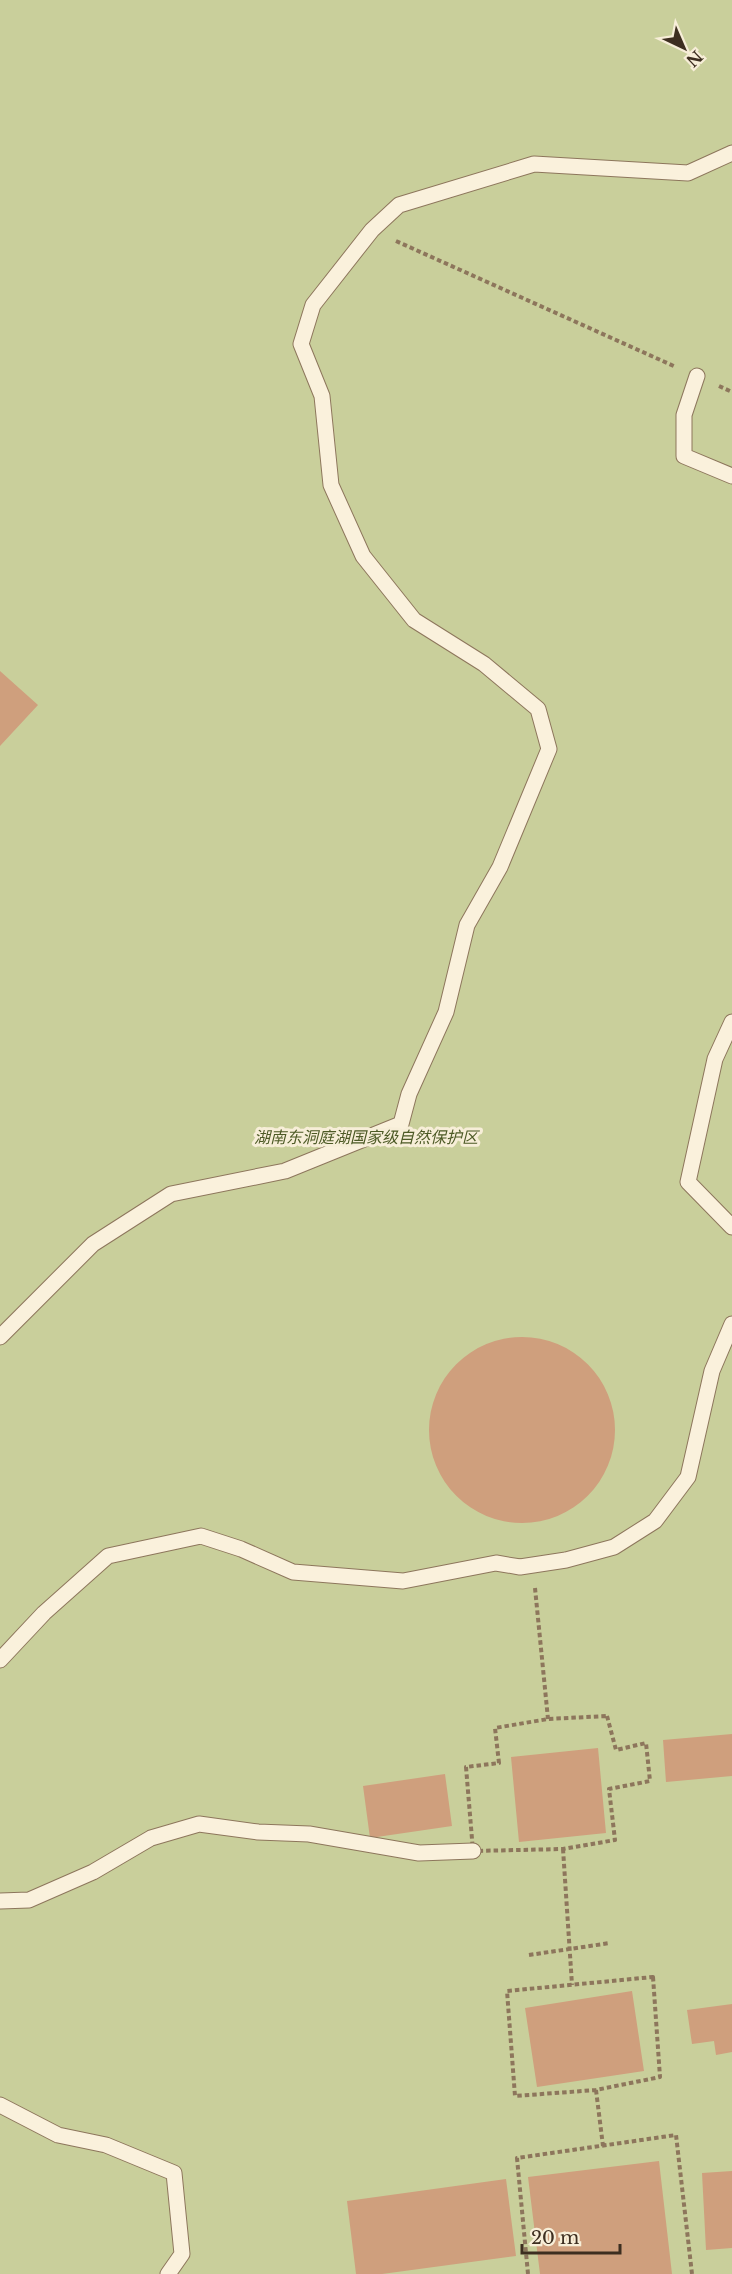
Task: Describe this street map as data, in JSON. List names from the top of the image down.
{
  "parks": ["湖南东洞庭湖国家级自然保护区"],
  "scale_bar": "20 m",
  "north": "bottom right"
}
